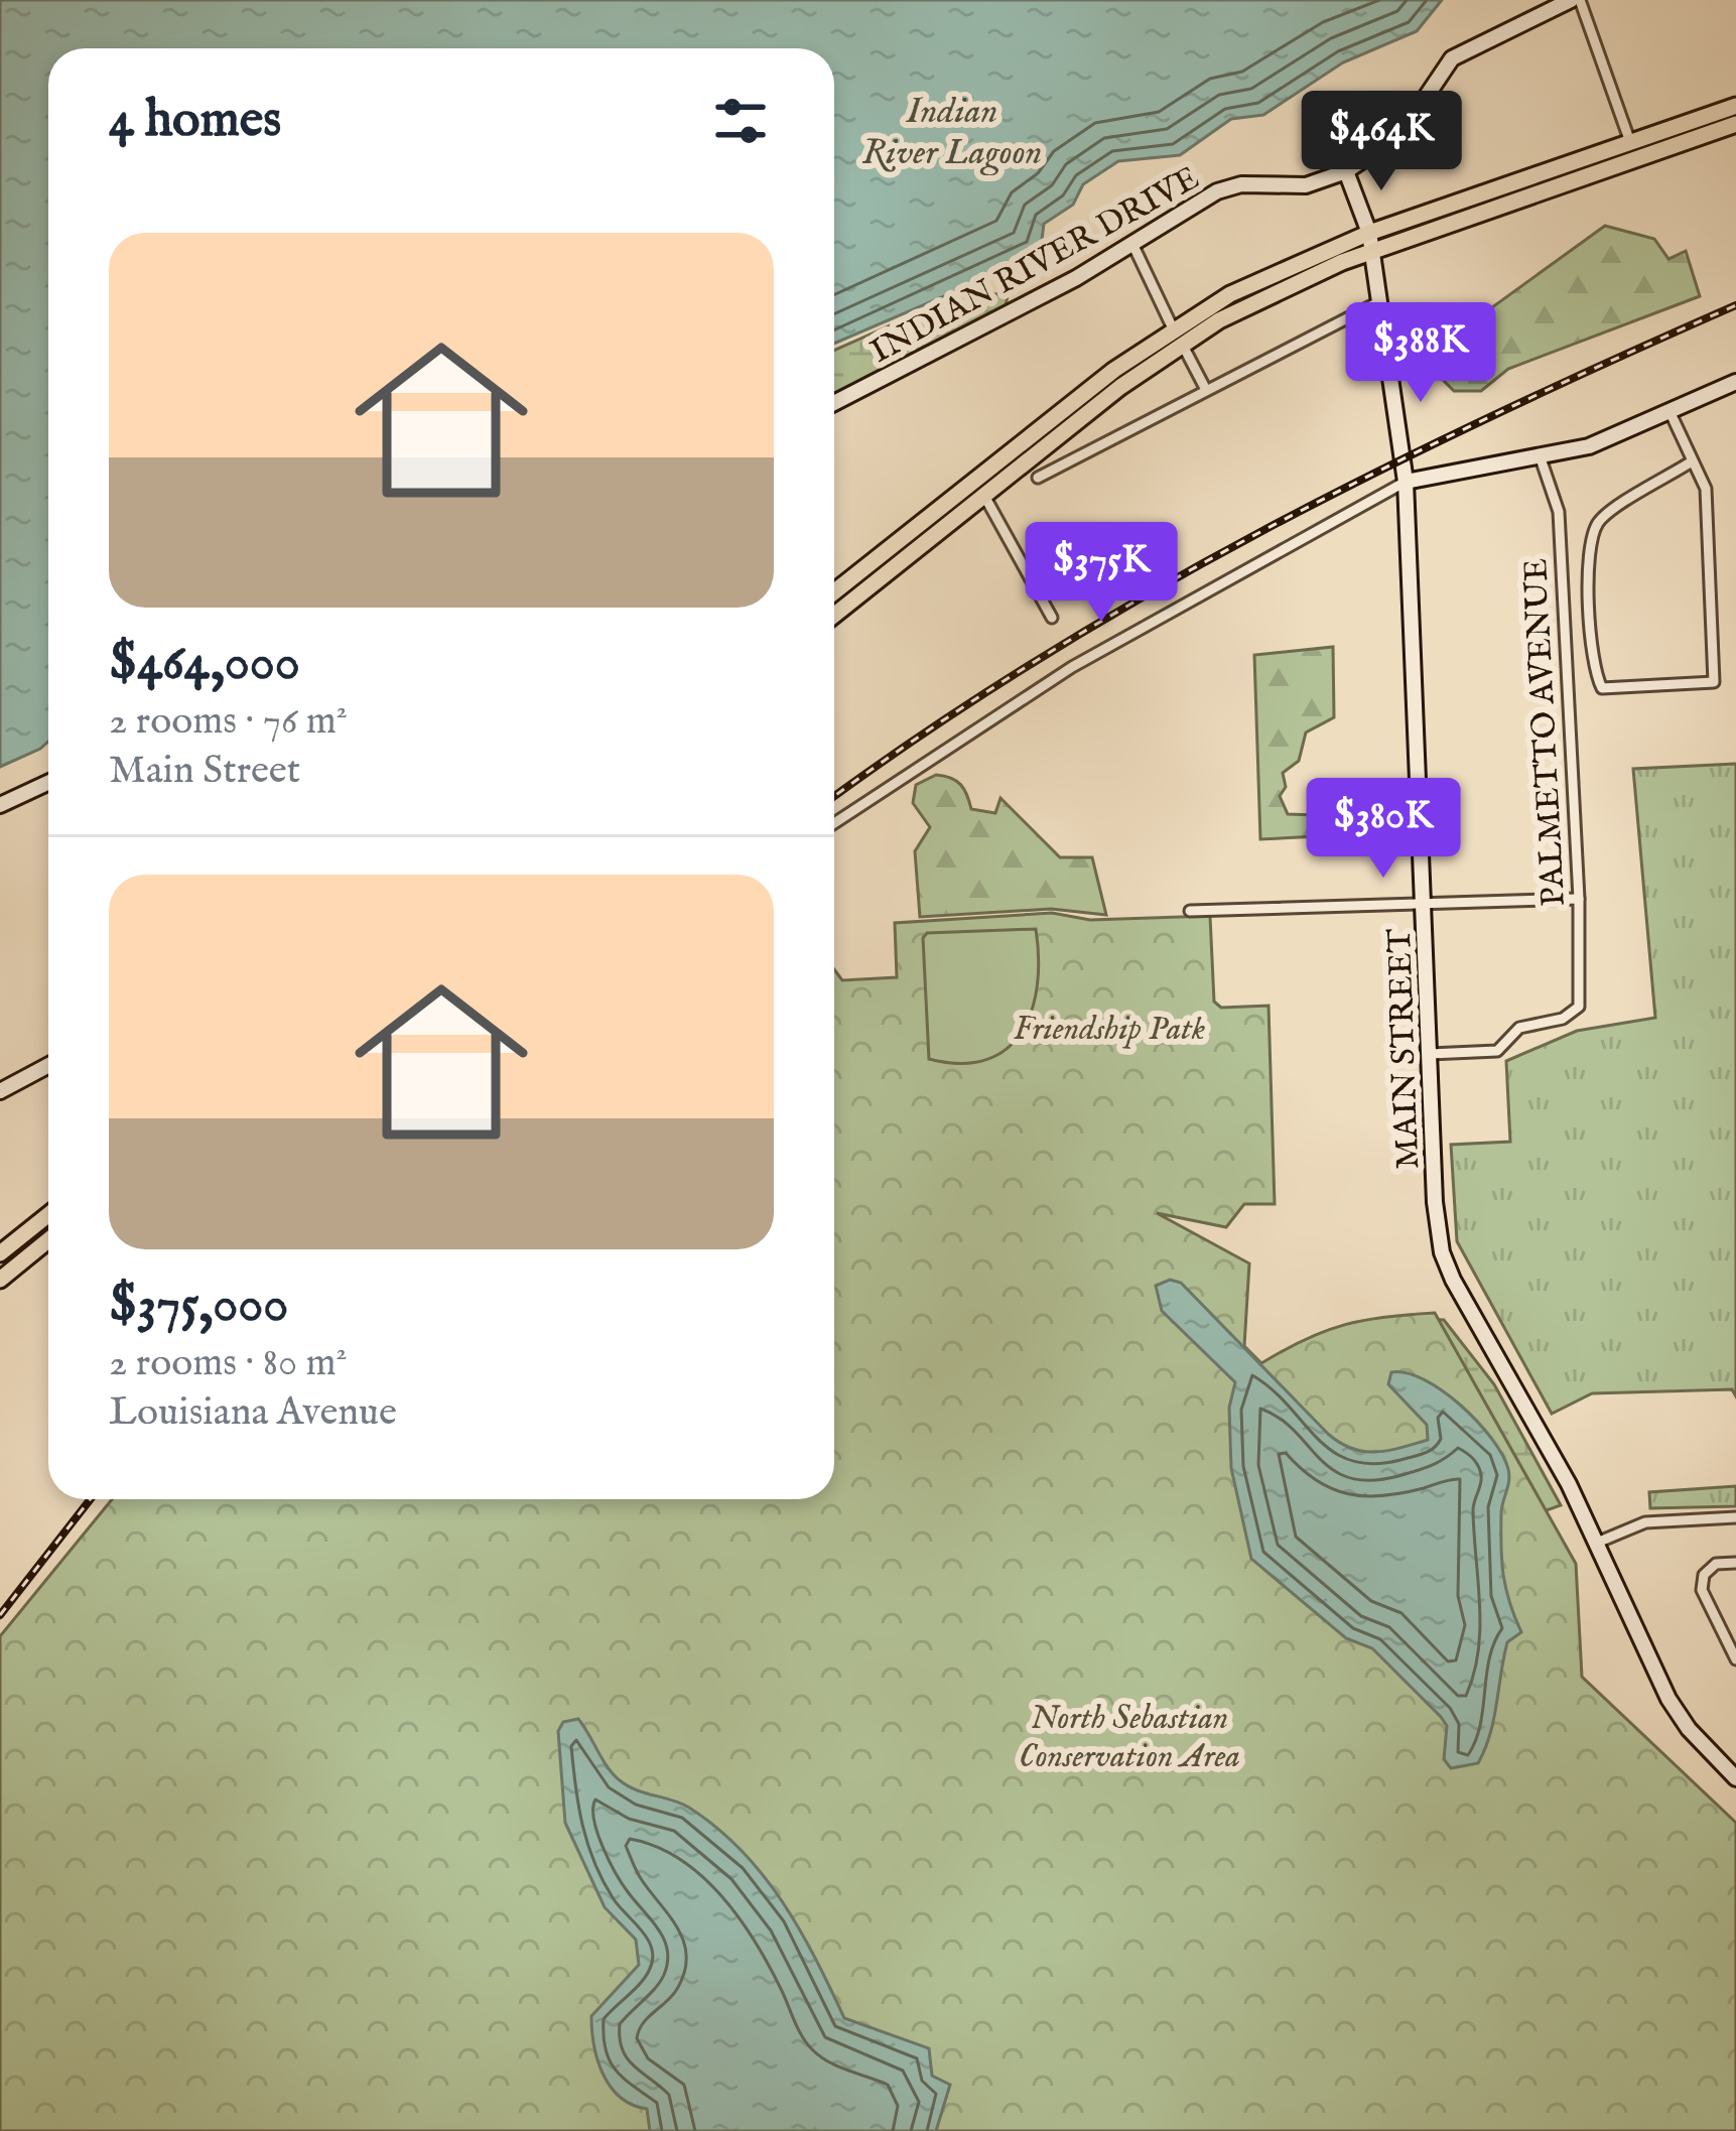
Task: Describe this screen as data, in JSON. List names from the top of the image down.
{
  "streets": {
    "street": ["INDIAN RIVER DRIVE", "PALMETTO AVENUE", "MAIN STREET"]
  },
  "crossings": [
    ["INDIAN RIVER DRIVE", "MAIN STREET"],
    ["PALMETTO AVENUE", "MAIN STREET"]
  ],
  "water": ["Indian River Lagoon"],
  "parks": ["Friendship Patk", "North Sebastian Conservation Area"],
  "page": {
    "heading": "4 homes",
    "price": [
      "$464K",
      "$388K",
      "$375K",
      "$380K"
    ],
    "list": [
      {
        "name": "$464,000",
        "note": "2 rooms · 76 m² · Main Street"
      },
      {
        "name": "$375,000",
        "note": "2 rooms · 80 m² · Louisiana Avenue"
      }
    ]
  }
}
